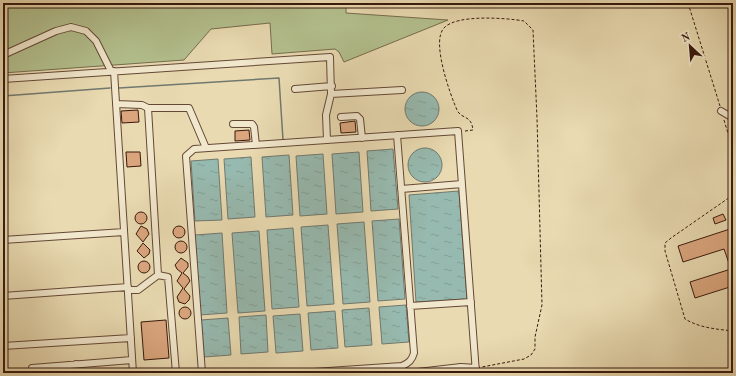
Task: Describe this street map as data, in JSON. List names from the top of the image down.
{
  "north": "top left"
}
